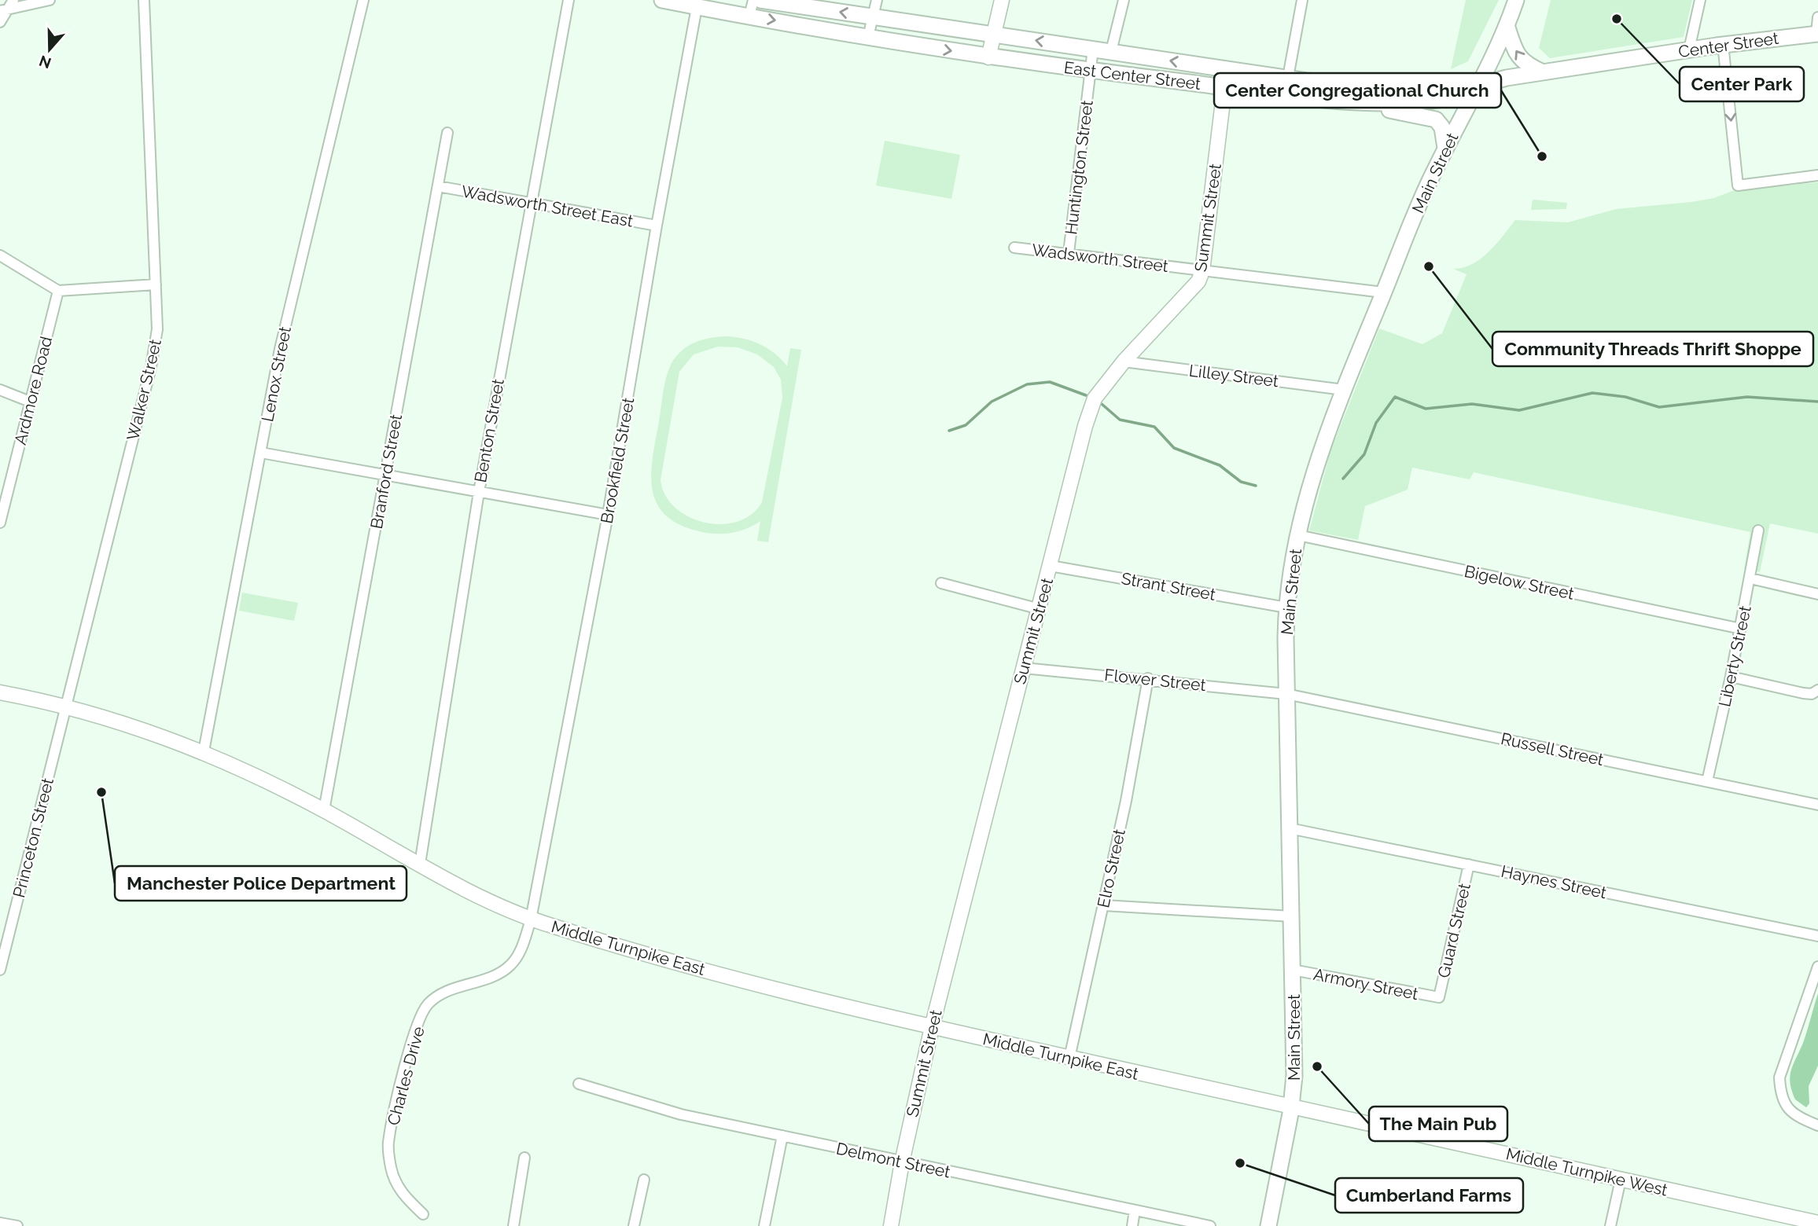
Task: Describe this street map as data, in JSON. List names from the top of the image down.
{
  "streets": {
    "main road": [
      "Center Street",
      "East Center Street",
      "Main Street",
      "Summit Street",
      "Middle Turnpike East",
      "Middle Turnpike West"
    ],
    "street": [
      "Huntington Street",
      "Wadsworth Street East",
      "Wadsworth Street",
      "Lenox Street",
      "Lilley Street",
      "Walker Street",
      "Ardmore Road",
      "Benton Street",
      "Brookfield Street",
      "Branford Street",
      "Bigelow Street",
      "Strant Street",
      "Liberty Street",
      "Flower Street",
      "Russell Street",
      "Princeton Street",
      "Elro Street",
      "Haynes Street",
      "Guard Street",
      "Armory Street",
      "Charles Drive",
      "Delmont Street"
    ]
  },
  "crossings": [
    ["Center Street", "East Center Street"],
    ["Center Street", "Main Street"],
    ["East Center Street", "Huntington Street"],
    ["East Center Street", "Main Street"],
    ["East Center Street", "Summit Street"],
    ["East Center Street", "Brookfield Street"],
    ["Huntington Street", "Wadsworth Street"],
    ["Main Street", "Wadsworth Street"],
    ["Main Street", "Lilley Street"],
    ["Main Street", "Bigelow Street"],
    ["Main Street", "Strant Street"],
    ["Main Street", "Flower Street"],
    ["Main Street", "Russell Street"],
    ["Main Street", "Haynes Street"],
    ["Main Street", "Middle Turnpike East"],
    ["Main Street", "Armory Street"],
    ["Main Street", "Middle Turnpike West"],
    ["Wadsworth Street East", "Benton Street"],
    ["Wadsworth Street East", "Brookfield Street"],
    ["Wadsworth Street East", "Branford Street"],
    ["Summit Street", "Wadsworth Street"],
    ["Summit Street", "Lilley Street"],
    ["Summit Street", "Strant Street"],
    ["Summit Street", "Flower Street"],
    ["Summit Street", "Middle Turnpike East"],
    ["Summit Street", "Delmont Street"],
    ["Lenox Street", "Middle Turnpike East"],
    ["Walker Street", "Princeton Street"],
    ["Walker Street", "Middle Turnpike East"],
    ["Benton Street", "Middle Turnpike East"],
    ["Brookfield Street", "Middle Turnpike East"],
    ["Brookfield Street", "Charles Drive"],
    ["Branford Street", "Middle Turnpike East"],
    ["Bigelow Street", "Liberty Street"],
    ["Liberty Street", "Russell Street"],
    ["Flower Street", "Russell Street"],
    ["Flower Street", "Elro Street"],
    ["Princeton Street", "Middle Turnpike East"],
    ["Elro Street", "Middle Turnpike East"],
    ["Haynes Street", "Guard Street"],
    ["Guard Street", "Armory Street"],
    ["Middle Turnpike East", "Charles Drive"],
    ["Middle Turnpike East", "Middle Turnpike West"]
  ],
  "places": [
    "Center Park",
    "Center Congregational Church",
    "Community Threads Thrift Shoppe",
    "Manchester Police Department",
    "The Main Pub",
    "Cumberland Farms"
  ],
  "north": "bottom"
}
